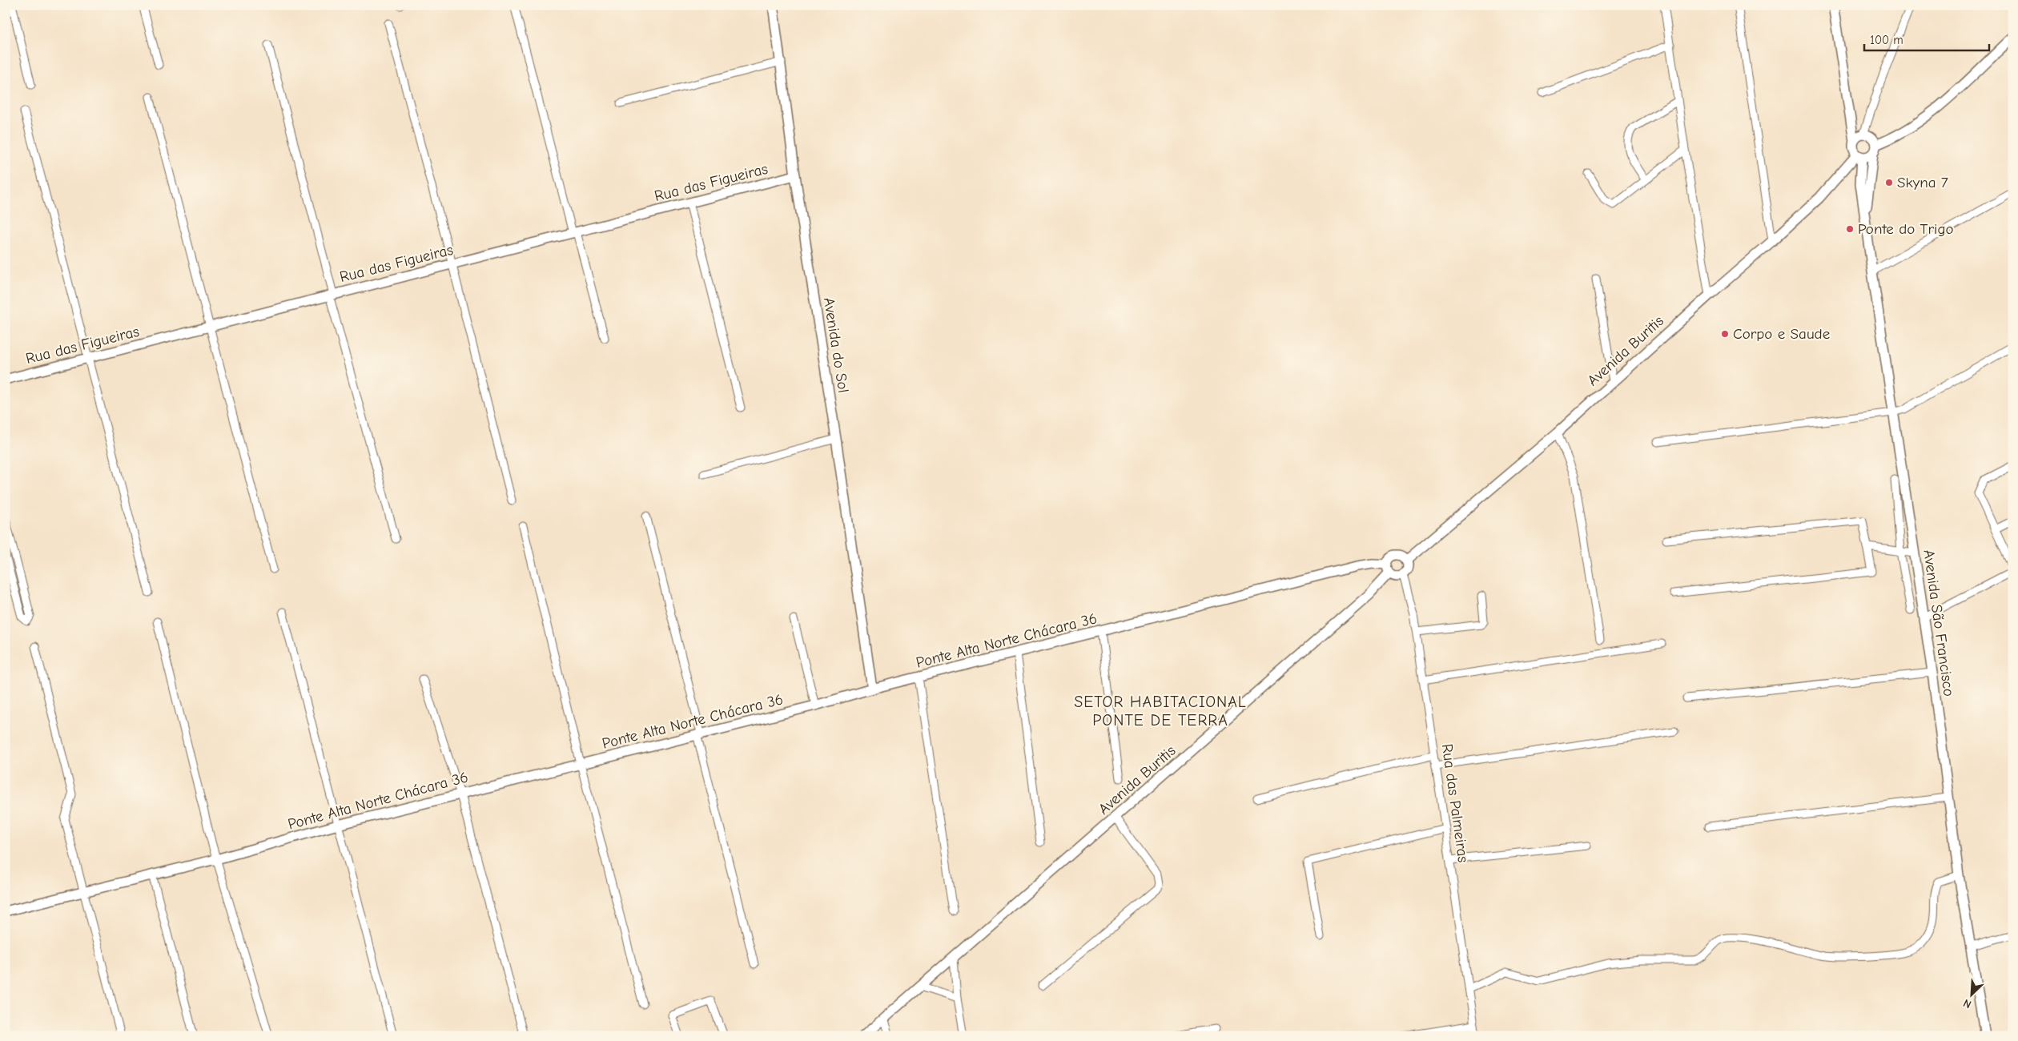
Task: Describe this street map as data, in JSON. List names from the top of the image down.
{
  "streets": {
    "street": [
      "Rua das Figueiras",
      "Avenida do Sol",
      "Avenida Buritis",
      "Avenida São Francisco",
      "Ponte Alta Norte Chácara 36",
      "Rua das Palmeiras"
    ]
  },
  "crossings": [
    ["Rua das Figueiras", "Avenida do Sol"],
    ["Avenida do Sol", "Ponte Alta Norte Chácara 36"],
    ["Avenida Buritis", "Avenida São Francisco"],
    ["Avenida Buritis", "Ponte Alta Norte Chácara 36"],
    ["Avenida Buritis", "Rua das Palmeiras"],
    ["Ponte Alta Norte Chácara 36", "Rua das Palmeiras"]
  ],
  "districts": ["SETOR HABITACIONAL PONTE DE TERRA"],
  "places": ["Skyna 7", "Ponte do Trigo", "Corpo e Saude"],
  "scale_bar": "100 m",
  "north": "bottom left"
}
